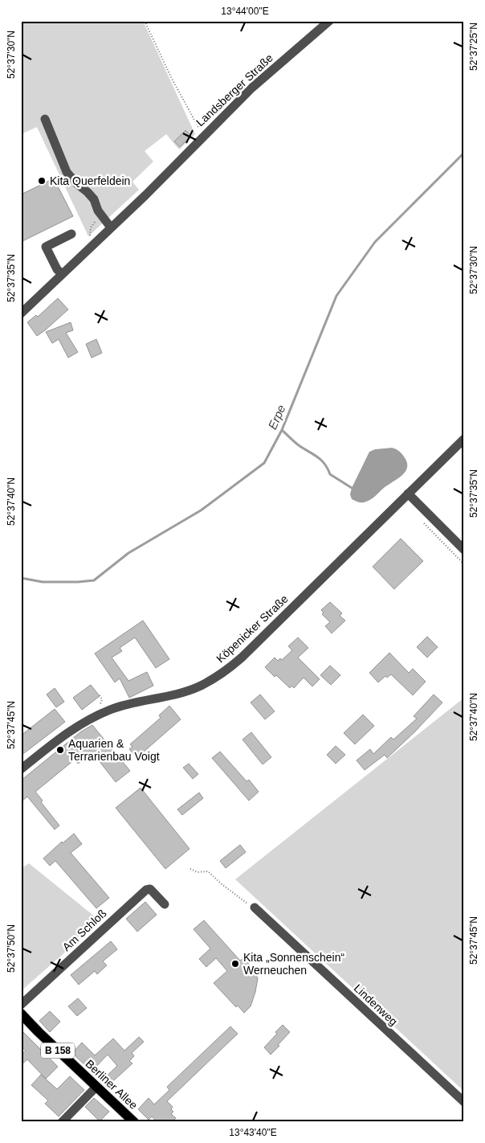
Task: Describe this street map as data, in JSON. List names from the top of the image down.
{
  "streets": {
    "main road": ["B 158", "Berliner Allee"],
    "street": [
      "Landsberger Straße",
      "Köpenicker Straße",
      "Am Schloß",
      "Lindenweg"
    ]
  },
  "water": ["Erpe"],
  "places": ["Kita Querfeldein", "Aquarien & Terrarienbau Voigt", "Kita „Sonnenschein“ Werneuchen"],
  "coordinates": [
    "13°44'00\"E",
    "52°37'25\"N",
    "52°37'30\"N",
    "52°37'35\"N",
    "52°37'40\"N",
    "52°37'45\"N",
    "52°37'50\"N",
    "13°43'40\"E"
  ]
}
